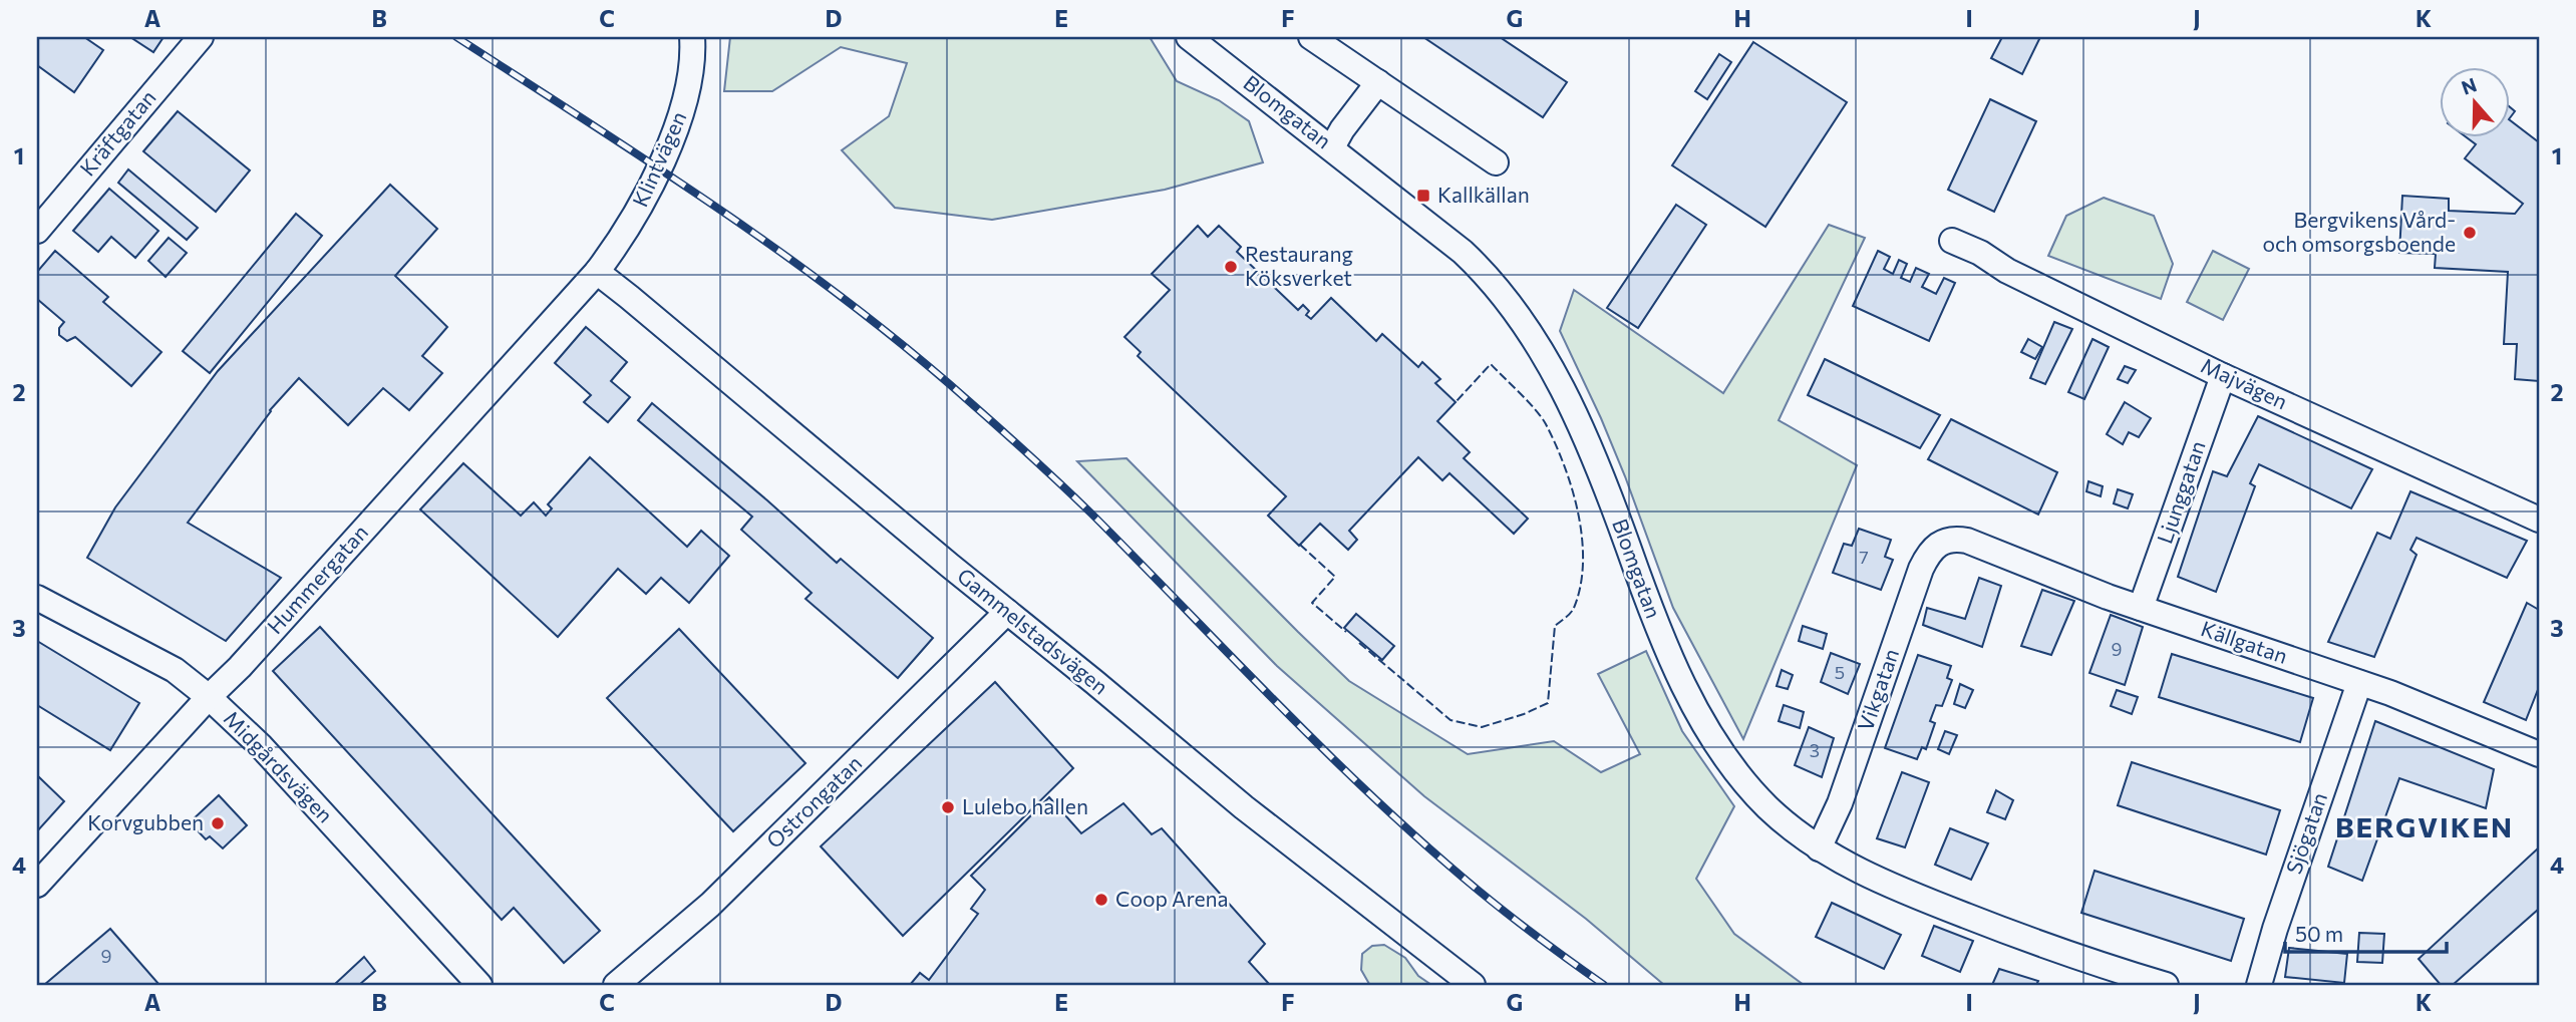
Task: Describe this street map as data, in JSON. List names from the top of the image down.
{
  "streets": {
    "street": [
      "Blomgatan",
      "Kräftgatan",
      "Klintvägen",
      "Majvägen",
      "Ljunggatan",
      "Hummergatan",
      "Gammelstadsvägen",
      "Källgatan",
      "Vikgatan",
      "Midgårdsvägen",
      "Ostrongatan",
      "Sjögatan"
    ]
  },
  "crossings": [
    ["Blomgatan", "Vikgatan"],
    ["Klintvägen", "Hummergatan"],
    ["Klintvägen", "Gammelstadsvägen"],
    ["Majvägen", "Ljunggatan"],
    ["Ljunggatan", "Källgatan"],
    ["Hummergatan", "Gammelstadsvägen"],
    ["Hummergatan", "Midgårdsvägen"],
    ["Gammelstadsvägen", "Ostrongatan"],
    ["Källgatan", "Vikgatan"],
    ["Källgatan", "Sjögatan"]
  ],
  "districts": ["BERGVIKEN"],
  "places": {
    "transit": ["Kallkällan"],
    "other": [
      "Bergvikens Vård- och omsorgsboende",
      "Restaurang Köksverket",
      "Lulebo hallen",
      "Korvgubben",
      "Coop Arena"
    ]
  },
  "house_numbers": [
    "7",
    "9",
    "5",
    "3",
    "9"
  ],
  "scale_bar": "50 m",
  "north": "top",
  "grid": {
    "columns": [
      "A",
      "B",
      "C",
      "D",
      "E",
      "F",
      "G",
      "H",
      "I",
      "J",
      "K"
    ],
    "rows": [
      "1",
      "2",
      "3",
      "4"
    ]
  }
}
